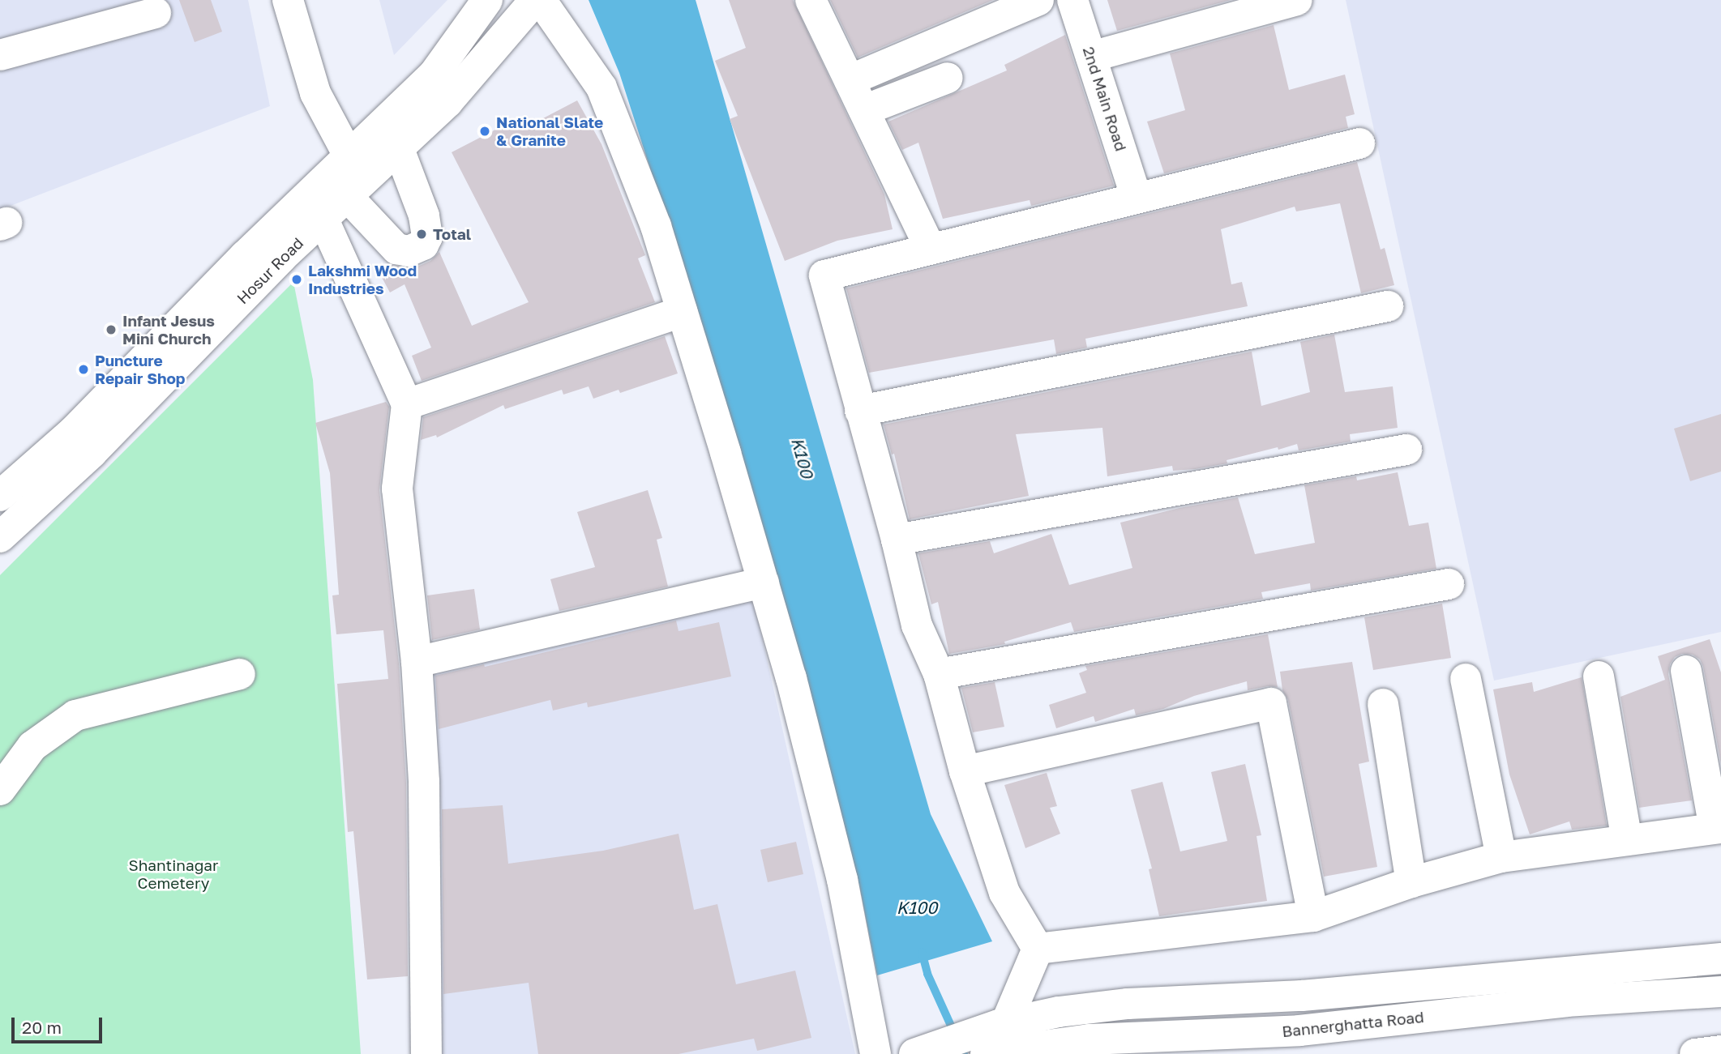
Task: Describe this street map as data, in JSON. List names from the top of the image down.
{
  "streets": {
    "street": ["2nd Main Road", "Hosur Road", "Bannerghatta Road"]
  },
  "water": ["K100"],
  "parks": ["Shantinagar Cemetery"],
  "places": [
    "National Slate & Granite",
    "Total",
    "Lakshmi Wood Industries",
    "Infant Jesus Mini Church",
    "Puncture Repair Shop"
  ],
  "scale_bar": "20 m"
}
